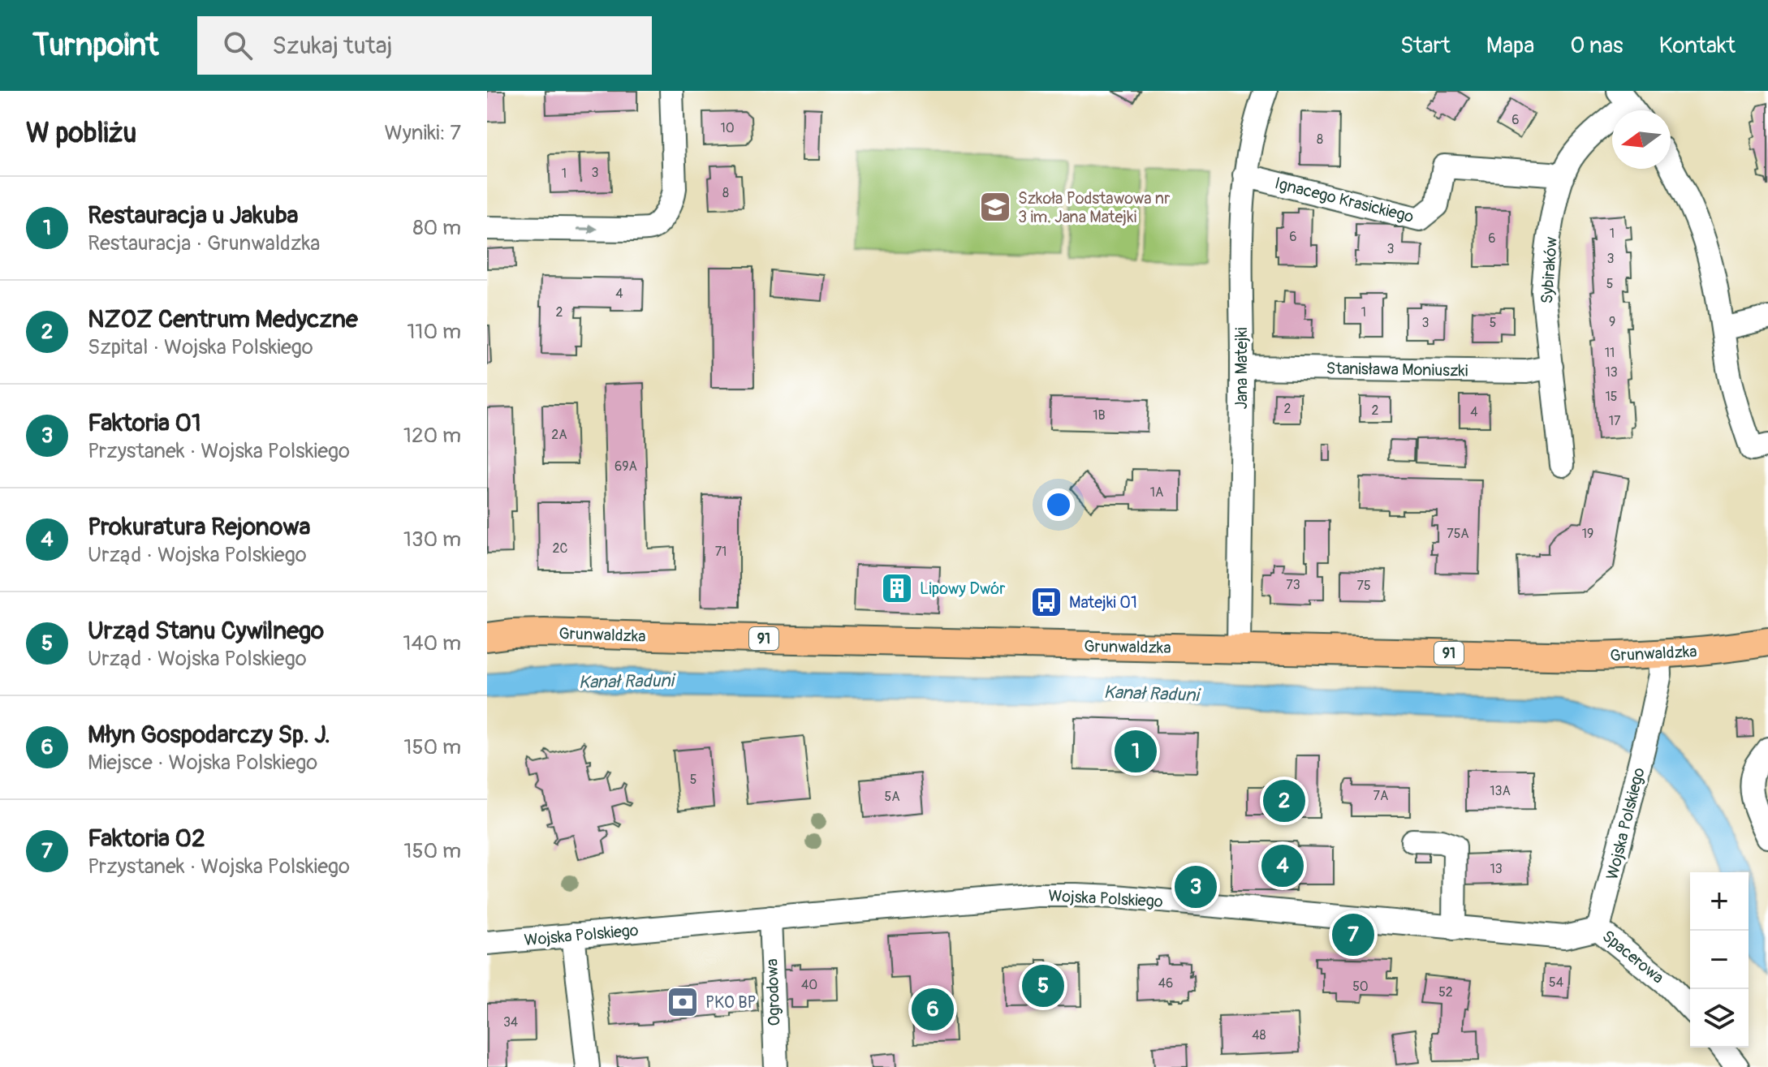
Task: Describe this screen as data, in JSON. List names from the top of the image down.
{
  "streets": {
    "main road": ["Grunwaldzka", "91"],
    "street": [
      "Ignacego Krasickiego",
      "Sybiraków",
      "Jana Matejki",
      "Stanisława Moniuszki",
      "Wojska Polskiego",
      "Spacerowa",
      "Ogrodowa"
    ]
  },
  "crossings": [
    ["Ignacego Krasickiego", "Sybiraków"],
    ["Ignacego Krasickiego", "Jana Matejki"],
    ["Sybiraków", "Stanisława Moniuszki"],
    ["Jana Matejki", "Stanisława Moniuszki"],
    ["Jana Matejki", "Grunwaldzka"],
    ["Grunwaldzka", "Wojska Polskiego"],
    ["Wojska Polskiego", "Spacerowa"],
    ["Wojska Polskiego", "Ogrodowa"]
  ],
  "water": ["Kanał Raduni"],
  "places": {
    "school or university": ["Szkoła Podstawowa nr 3 im. Jana Matejki"],
    "building": ["Lipowy Dwór"],
    "bus stop": ["Matejki 01"],
    "bank": ["PKO BP"]
  },
  "house_numbers": [
    "6",
    "10",
    "8",
    "3",
    "1",
    "8",
    "1",
    "6",
    "6",
    "3",
    "3",
    "5",
    "4",
    "2",
    "1",
    "9",
    "3",
    "5",
    "11",
    "13",
    "15",
    "2",
    "2",
    "4",
    "1B",
    "17",
    "2A",
    "69A",
    "1A",
    "75A",
    "19",
    "2C",
    "71",
    "73",
    "75",
    "5",
    "13A",
    "7A",
    "5A",
    "13",
    "54",
    "46",
    "40",
    "50",
    "52",
    "34",
    "48"
  ],
  "north": "left",
  "page": {
    "header": "Turnpoint",
    "search": "Szukaj tutaj",
    "nav": [
      "Start",
      "Mapa",
      "O nas",
      "Kontakt"
    ],
    "heading": ["W pobliżu", "Wyniki: 7"],
    "list": [
      {
        "mark": "1",
        "name": "Restauracja u Jakuba",
        "note": "Restauracja · Grunwaldzka",
        "value": "80 m"
      },
      {
        "mark": "2",
        "name": "NZOZ Centrum Medyczne",
        "note": "Szpital · Wojska Polskiego",
        "value": "110 m"
      },
      {
        "mark": "3",
        "name": "Faktoria 01",
        "note": "Przystanek · Wojska Polskiego",
        "value": "120 m"
      },
      {
        "mark": "4",
        "name": "Prokuratura Rejonowa",
        "note": "Urząd · Wojska Polskiego",
        "value": "130 m"
      },
      {
        "mark": "5",
        "name": "Urząd Stanu Cywilnego",
        "note": "Urząd · Wojska Polskiego",
        "value": "140 m"
      },
      {
        "mark": "6",
        "name": "Młyn Gospodarczy Sp. J.",
        "note": "Miejsce · Wojska Polskiego",
        "value": "150 m"
      },
      {
        "mark": "7",
        "name": "Faktoria 02",
        "note": "Przystanek · Wojska Polskiego",
        "value": "150 m"
      }
    ],
    "pins": [
      "1",
      "2",
      "4",
      "3",
      "7",
      "5",
      "6"
    ],
    "map_buttons": ["+", "−"]
  }
}
